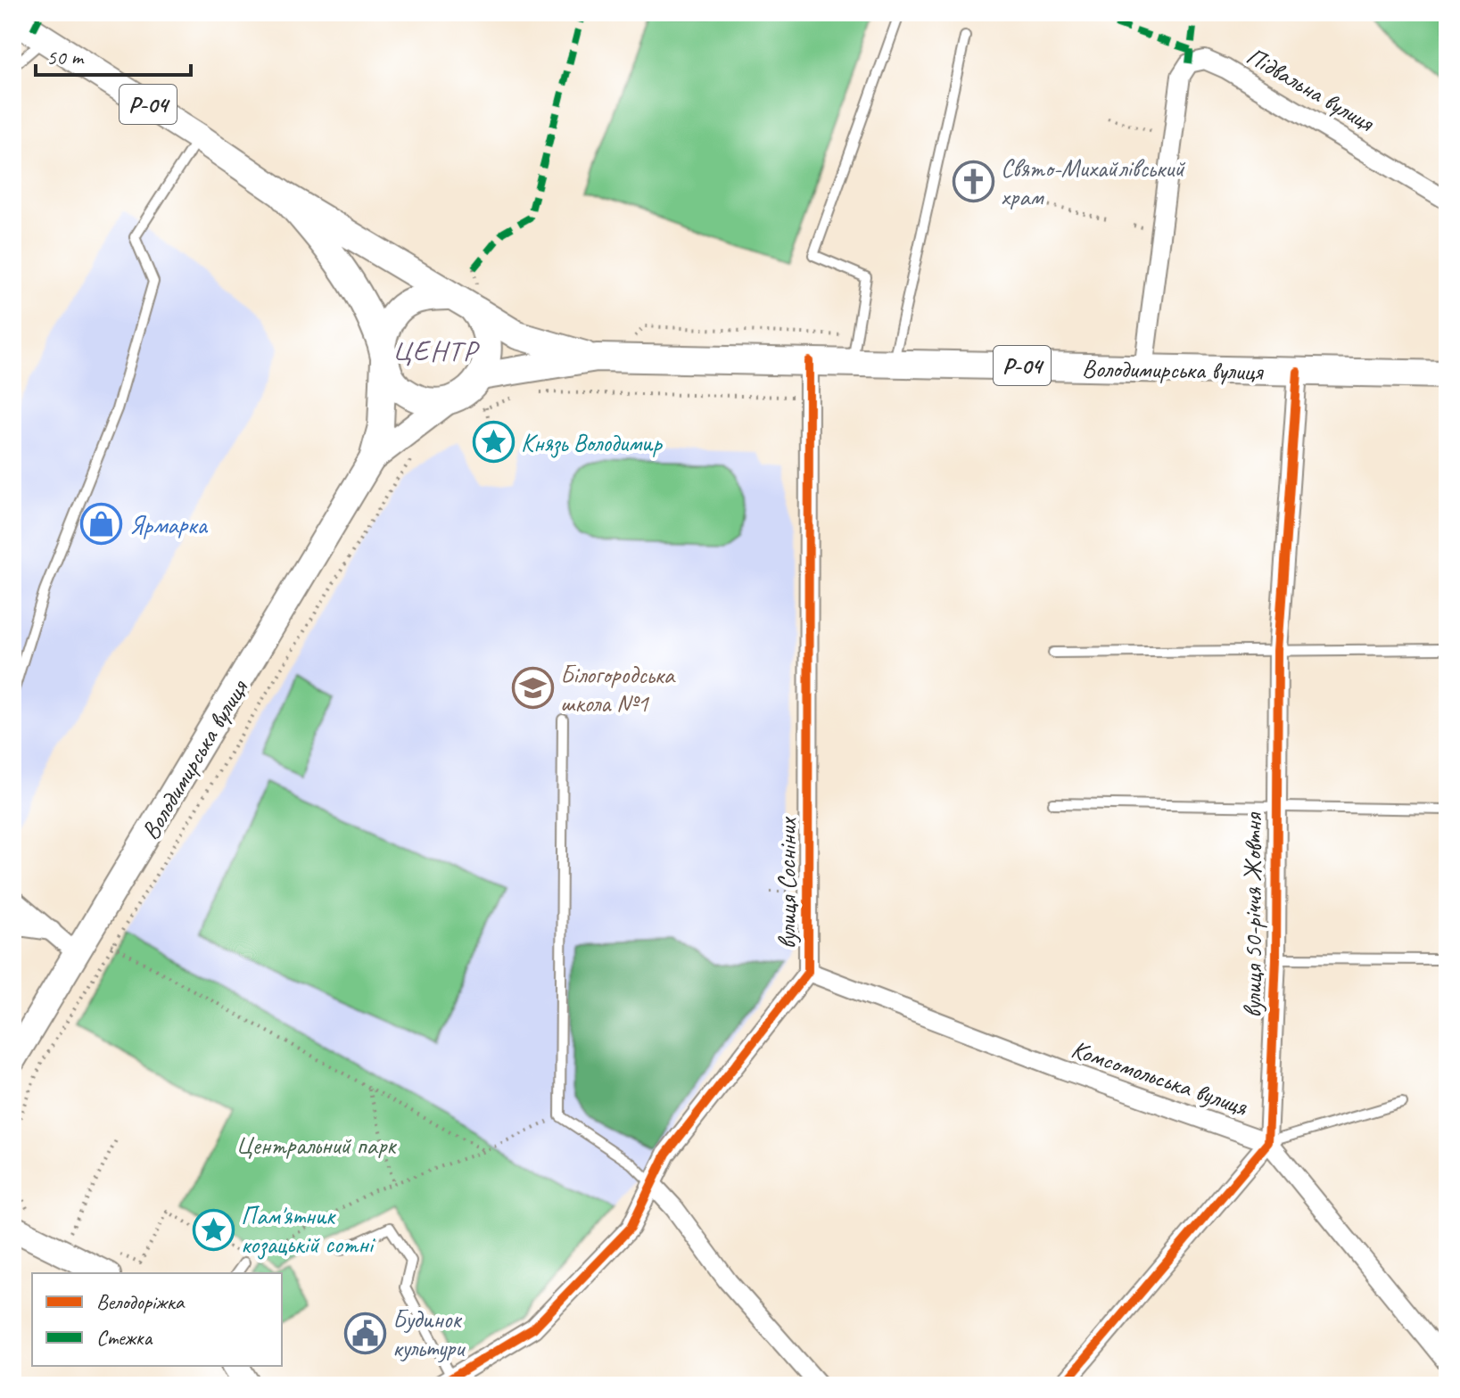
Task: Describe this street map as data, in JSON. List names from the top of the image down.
{
  "streets": {
    "main road": ["Р-04", "Володимирська вулиця"],
    "street": [
      "Підвальна вулиця",
      "вулиця Сосніних",
      "вулиця 50-річчя Жовтня",
      "Комсомольська вулиця"
    ]
  },
  "crossings": [
    ["Підвальна вулиця", "Володимирська вулиця"],
    ["Р-04", "Володимирська вулиця"],
    ["Володимирська вулиця", "вулиця Сосніних"],
    ["Володимирська вулиця", "вулиця 50-річчя Жовтня"],
    ["вулиця Сосніних", "Комсомольська вулиця"],
    ["вулиця 50-річчя Жовтня", "Комсомольська вулиця"]
  ],
  "districts": ["ЦЕНТР"],
  "parks": ["Центральний парк"],
  "places": {
    "church": ["Свято-Михайлівський храм"],
    "place": ["Князь Володимир", "Пам'ятник козацькій сотні"],
    "shop": ["Ярмарка"],
    "school or university": ["Білогородська школа №1"],
    "public building": ["Будинок культури"]
  },
  "legend": ["Велодоріжка", "Стежка"],
  "scale_bar": "50 m"
}
